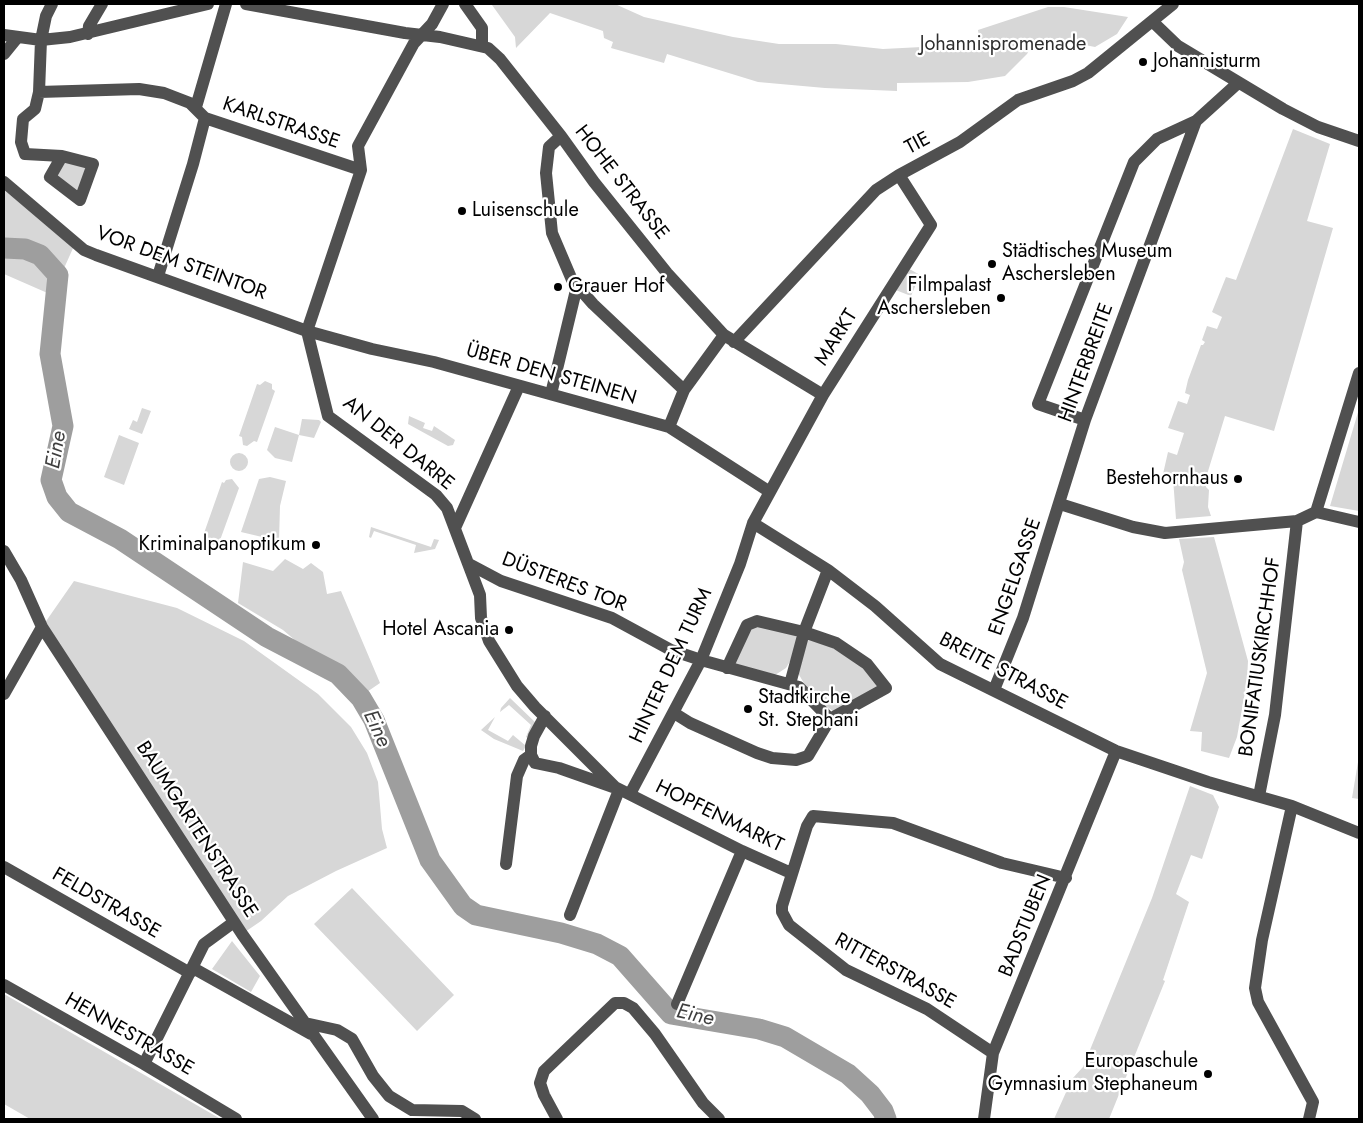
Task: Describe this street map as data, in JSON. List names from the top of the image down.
{
  "streets": {
    "street": [
      "KARLSTRASSE",
      "TIE",
      "HOHE STRASSE",
      "VOR DEM STEINTOR",
      "MARKT",
      "HINTERBREITE",
      "ÜBER DEN STEINEN",
      "AN DER DARRE",
      "ENGELGASSE",
      "DÜSTERES TOR",
      "BONIFATIUSKIRCHHOF",
      "HINTER DEM TURM",
      "BREITE STRASSE",
      "HOPFENMARKT",
      "BAUMGARTENSTRASSE",
      "FELDSTRASSE",
      "BADSTUBEN",
      "RITTERSTRASSE",
      "HENNESTRASSE"
    ]
  },
  "crossings": [
    ["TIE", "HOHE STRASSE"],
    ["TIE", "MARKT"],
    ["TIE", "ÜBER DEN STEINEN"],
    ["HOHE STRASSE", "MARKT"],
    ["VOR DEM STEINTOR", "ÜBER DEN STEINEN"],
    ["VOR DEM STEINTOR", "AN DER DARRE"],
    ["MARKT", "ÜBER DEN STEINEN"],
    ["MARKT", "HINTER DEM TURM"],
    ["MARKT", "BREITE STRASSE"],
    ["HINTERBREITE", "ENGELGASSE"],
    ["ÜBER DEN STEINEN", "AN DER DARRE"],
    ["AN DER DARRE", "DÜSTERES TOR"],
    ["ENGELGASSE", "BREITE STRASSE"],
    ["DÜSTERES TOR", "HINTER DEM TURM"],
    ["BONIFATIUSKIRCHHOF", "BREITE STRASSE"],
    ["HINTER DEM TURM", "BREITE STRASSE"],
    ["HINTER DEM TURM", "HOPFENMARKT"],
    ["BREITE STRASSE", "BADSTUBEN"],
    ["HOPFENMARKT", "BADSTUBEN"],
    ["HOPFENMARKT", "RITTERSTRASSE"],
    ["BAUMGARTENSTRASSE", "FELDSTRASSE"],
    ["BADSTUBEN", "RITTERSTRASSE"]
  ],
  "water": ["Eine"],
  "parks": ["Johannispromenade"],
  "places": [
    "Johannisturm",
    "Luisenschule",
    "Städtisches Museum Aschersleben",
    "Grauer Hof",
    "Filmpalast Aschersleben",
    "Bestehornhaus",
    "Kriminalpanoptikum",
    "Hotel Ascania",
    "Stadtkirche St. Stephani",
    "Europaschule Gymnasium Stephaneum"
  ]
}
